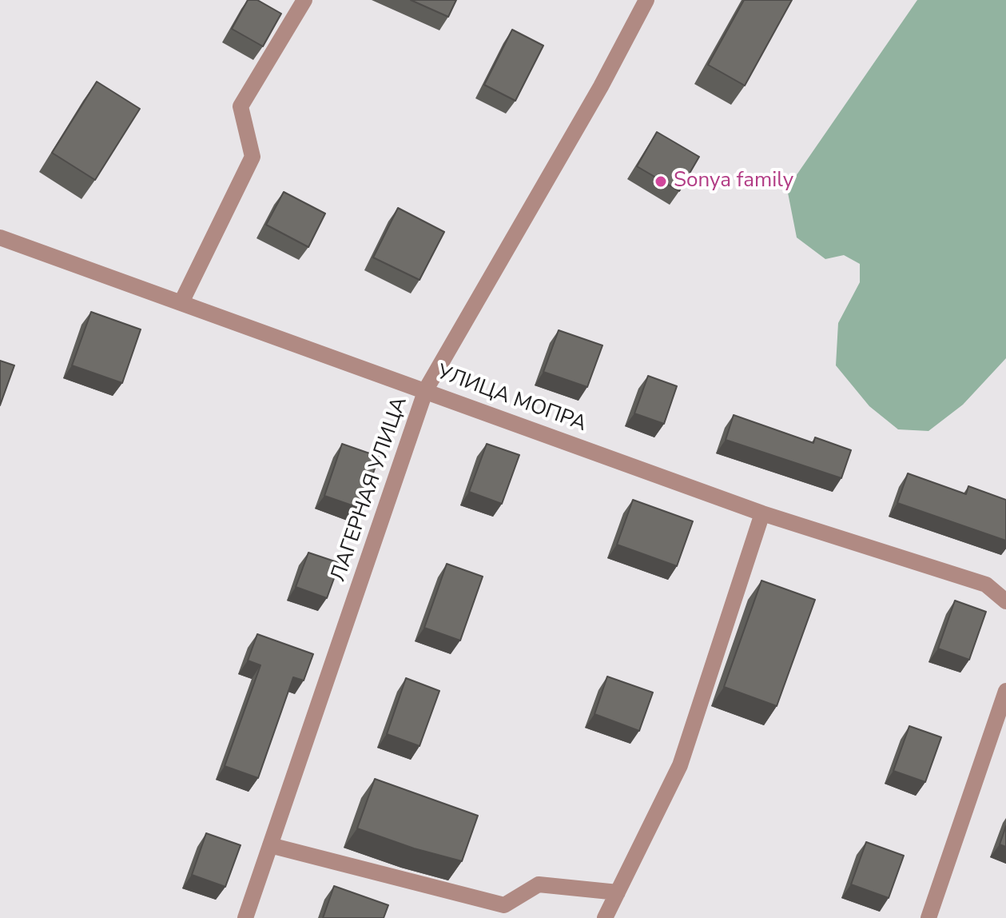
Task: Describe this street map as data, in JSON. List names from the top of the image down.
{
  "streets": {
    "street": ["УЛИЦА МОПРА", "ЛАГЕРНАЯ УЛИЦА"]
  },
  "crossings": [
    ["УЛИЦА МОПРА", "ЛАГЕРНАЯ УЛИЦА"]
  ],
  "places": ["Sonya family"]
}
